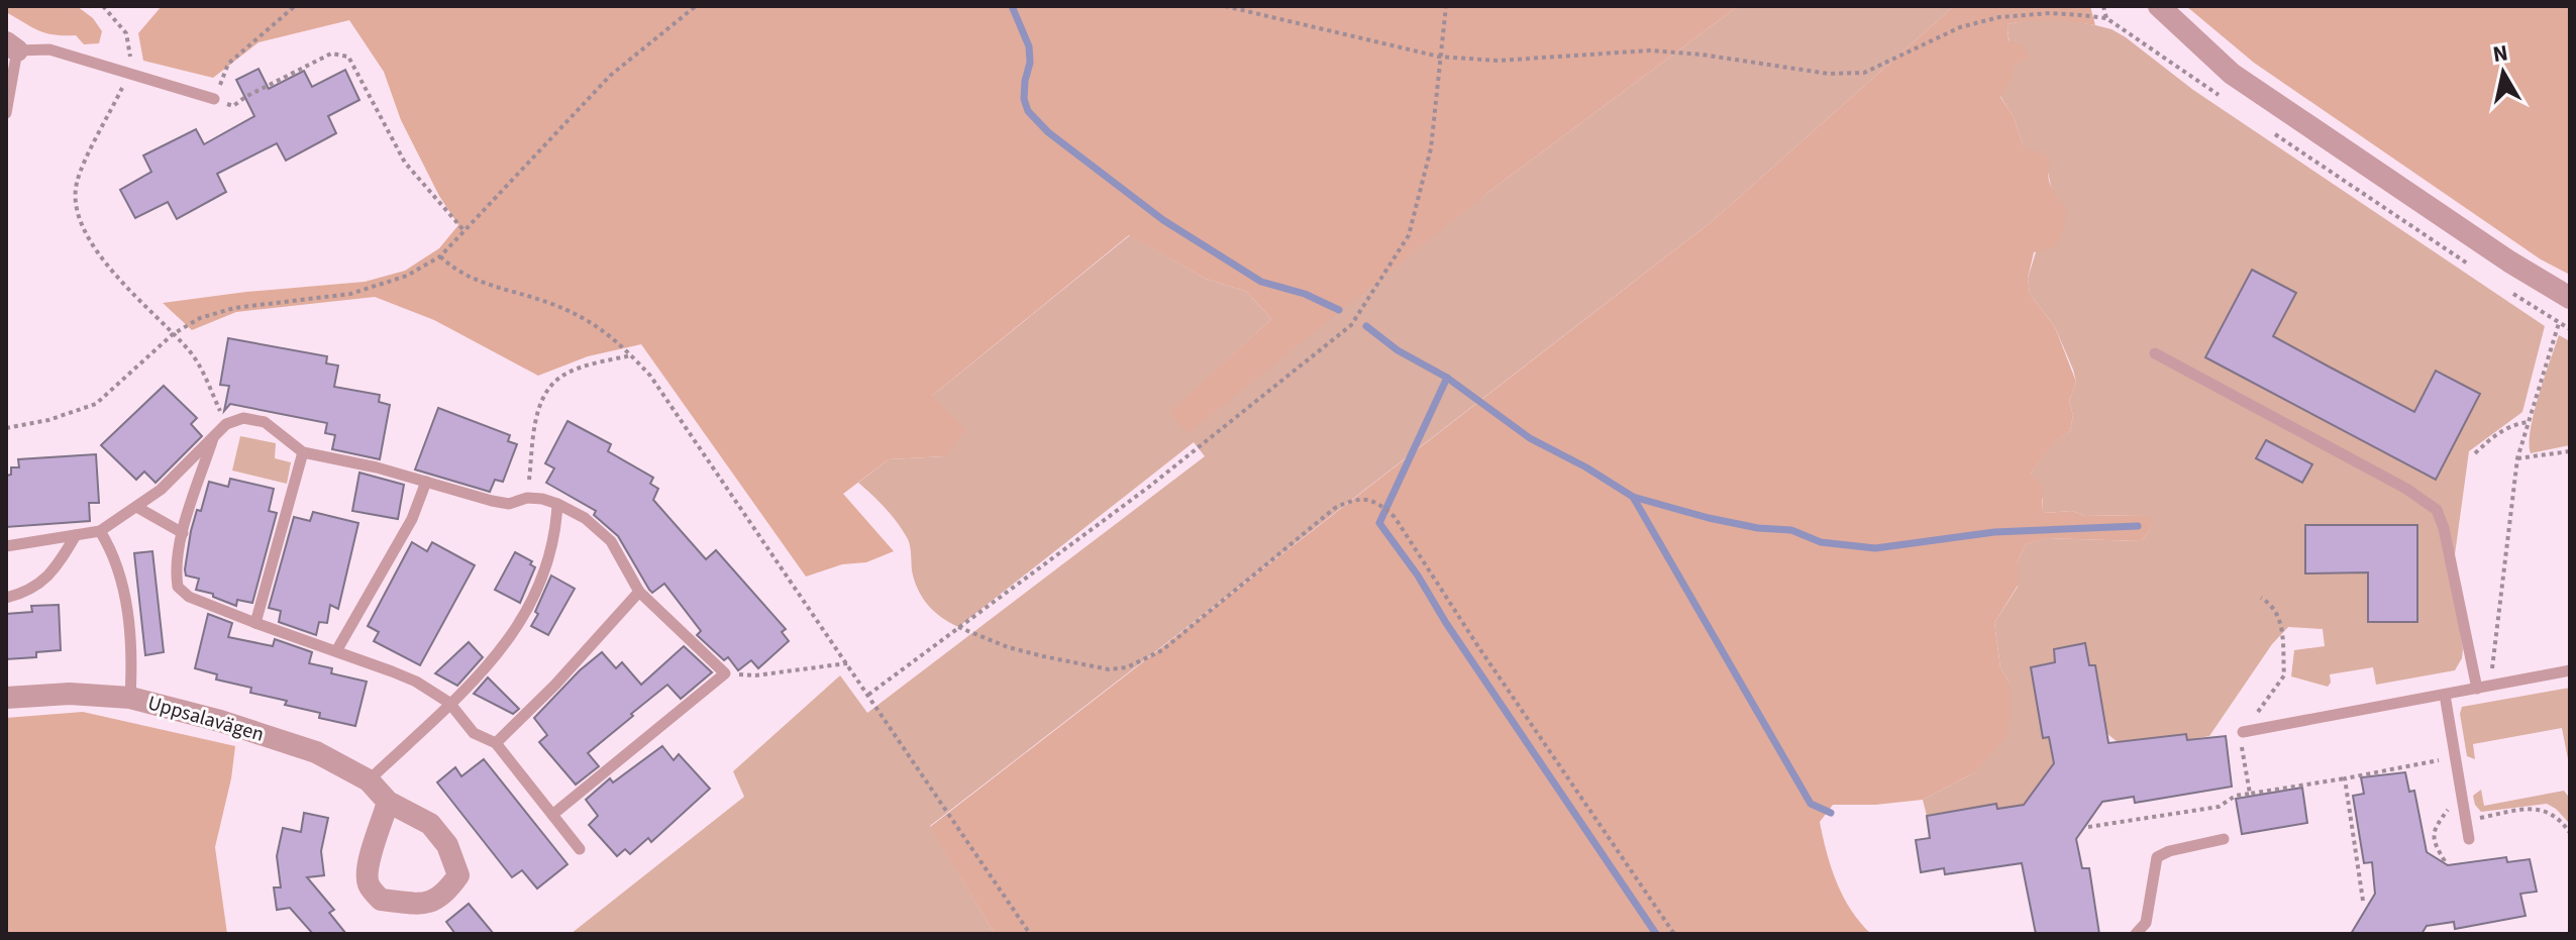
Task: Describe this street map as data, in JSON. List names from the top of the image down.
{
  "streets": {
    "street": ["Uppsalavägen"]
  },
  "north": "top"
}
